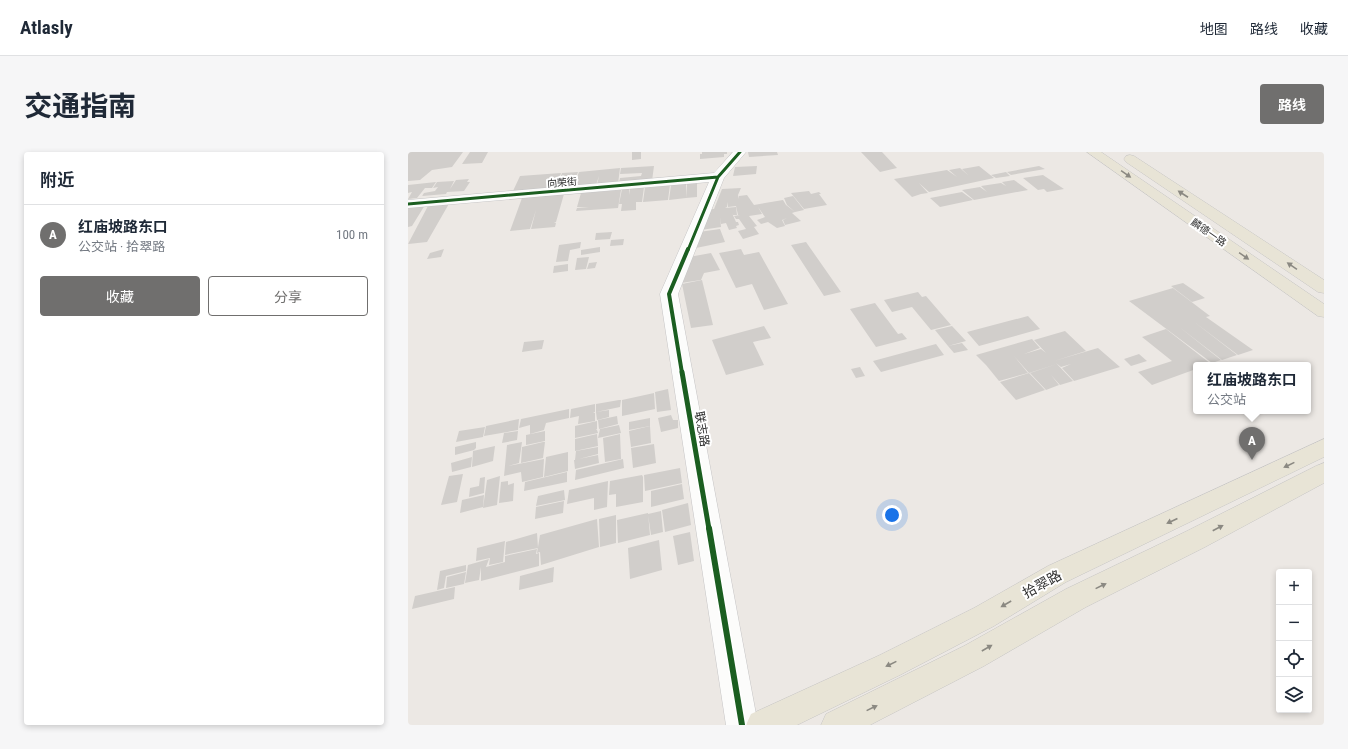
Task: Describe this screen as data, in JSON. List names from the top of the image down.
{
  "streets": {
    "main road": ["麟德一路", "拾翠路"],
    "street": ["向荣街", "联志路"]
  },
  "crossings": [
    ["向荣街", "联志路"]
  ],
  "page": {
    "header": "Atlasly",
    "nav": ["地图", "路线", "收藏"],
    "title": "交通指南",
    "buttons": [
      "路线",
      ["收藏", "分享"]
    ],
    "heading": "附近",
    "list": [
      {
        "mark": "A",
        "name": "红庙坡路东口",
        "note": "公交站 · 拾翠路",
        "value": "100 m"
      }
    ],
    "popup": ["红庙坡路东口", "公交站"],
    "pins": "A",
    "map_buttons": ["+", "−"]
  }
}
